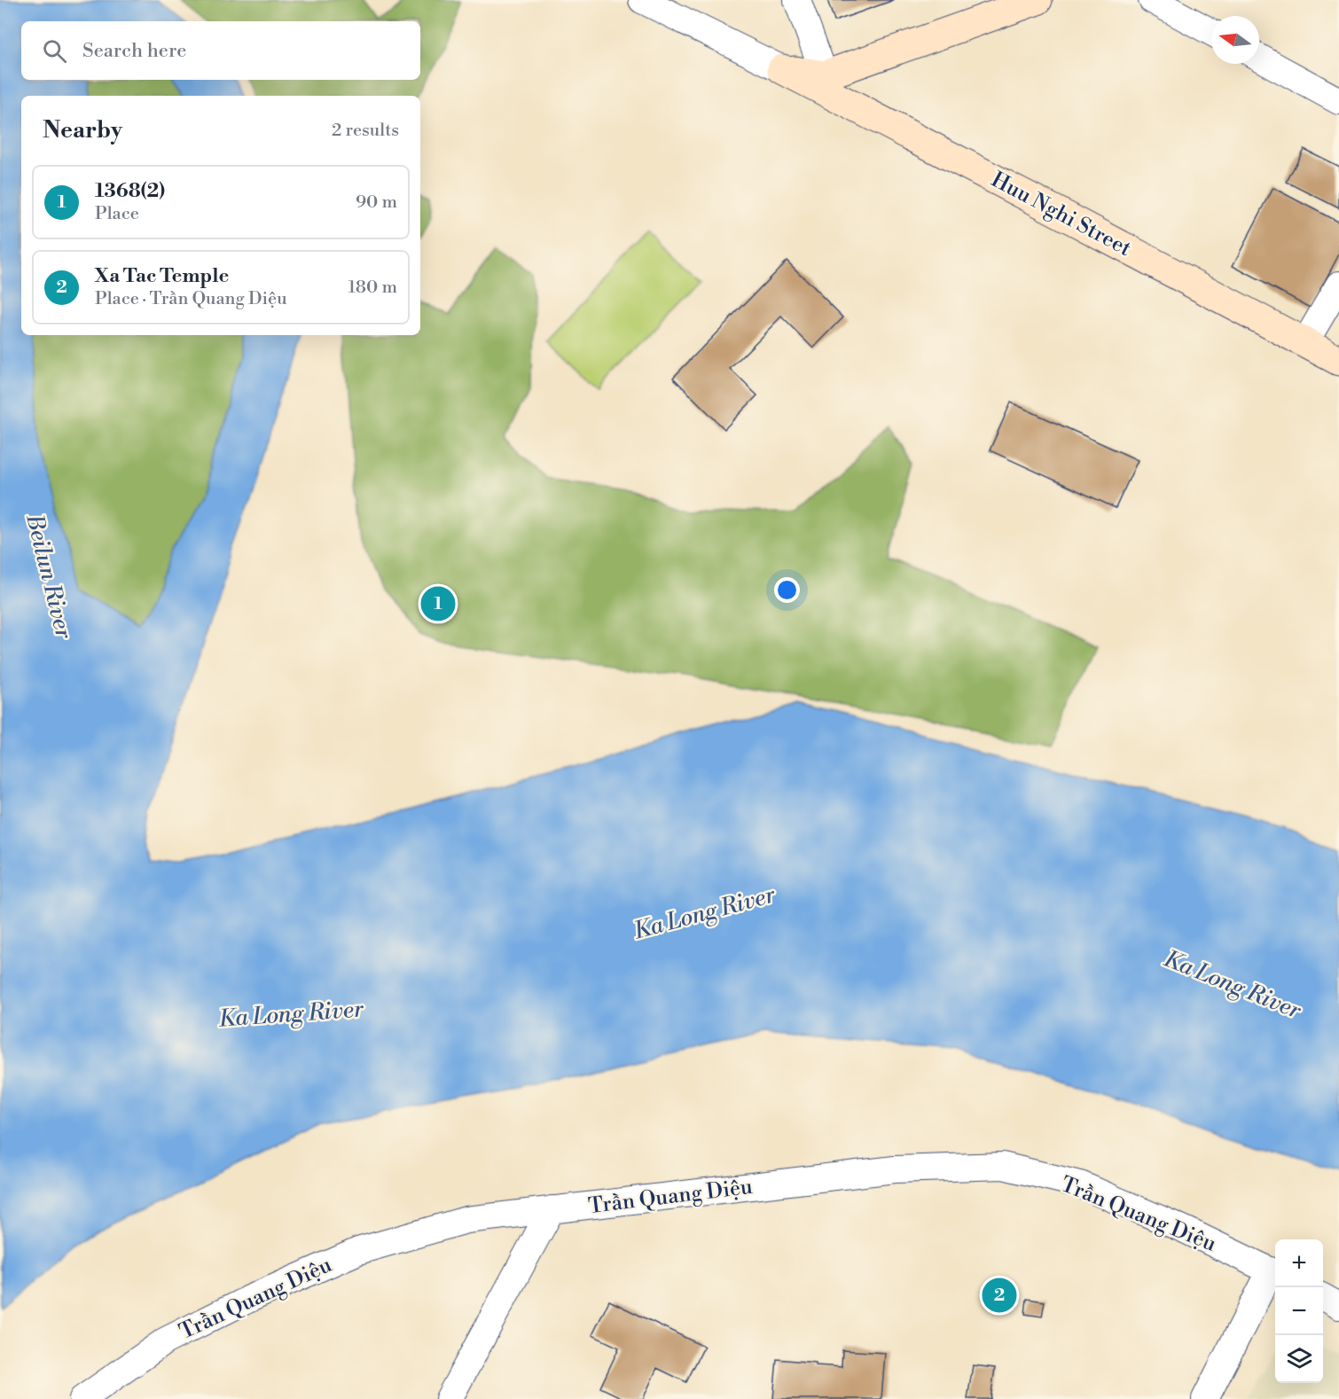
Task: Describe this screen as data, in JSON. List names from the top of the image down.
{
  "streets": {
    "street": ["Huu Nghi Street", "Trần Quang Diệu"]
  },
  "water": ["Beilun River", "Ka Long River"],
  "north": "left",
  "page": {
    "search": "Search here",
    "heading": ["Nearby", "2 results"],
    "list": [
      {
        "mark": "1",
        "name": "1368(2)",
        "note": "Place",
        "value": "90 m"
      },
      {
        "mark": "2",
        "name": "Xa Tac Temple",
        "note": "Place · Trần Quang Diệu",
        "value": "180 m"
      }
    ],
    "pins": ["1", "2"],
    "map_buttons": ["+", "−"]
  }
}
